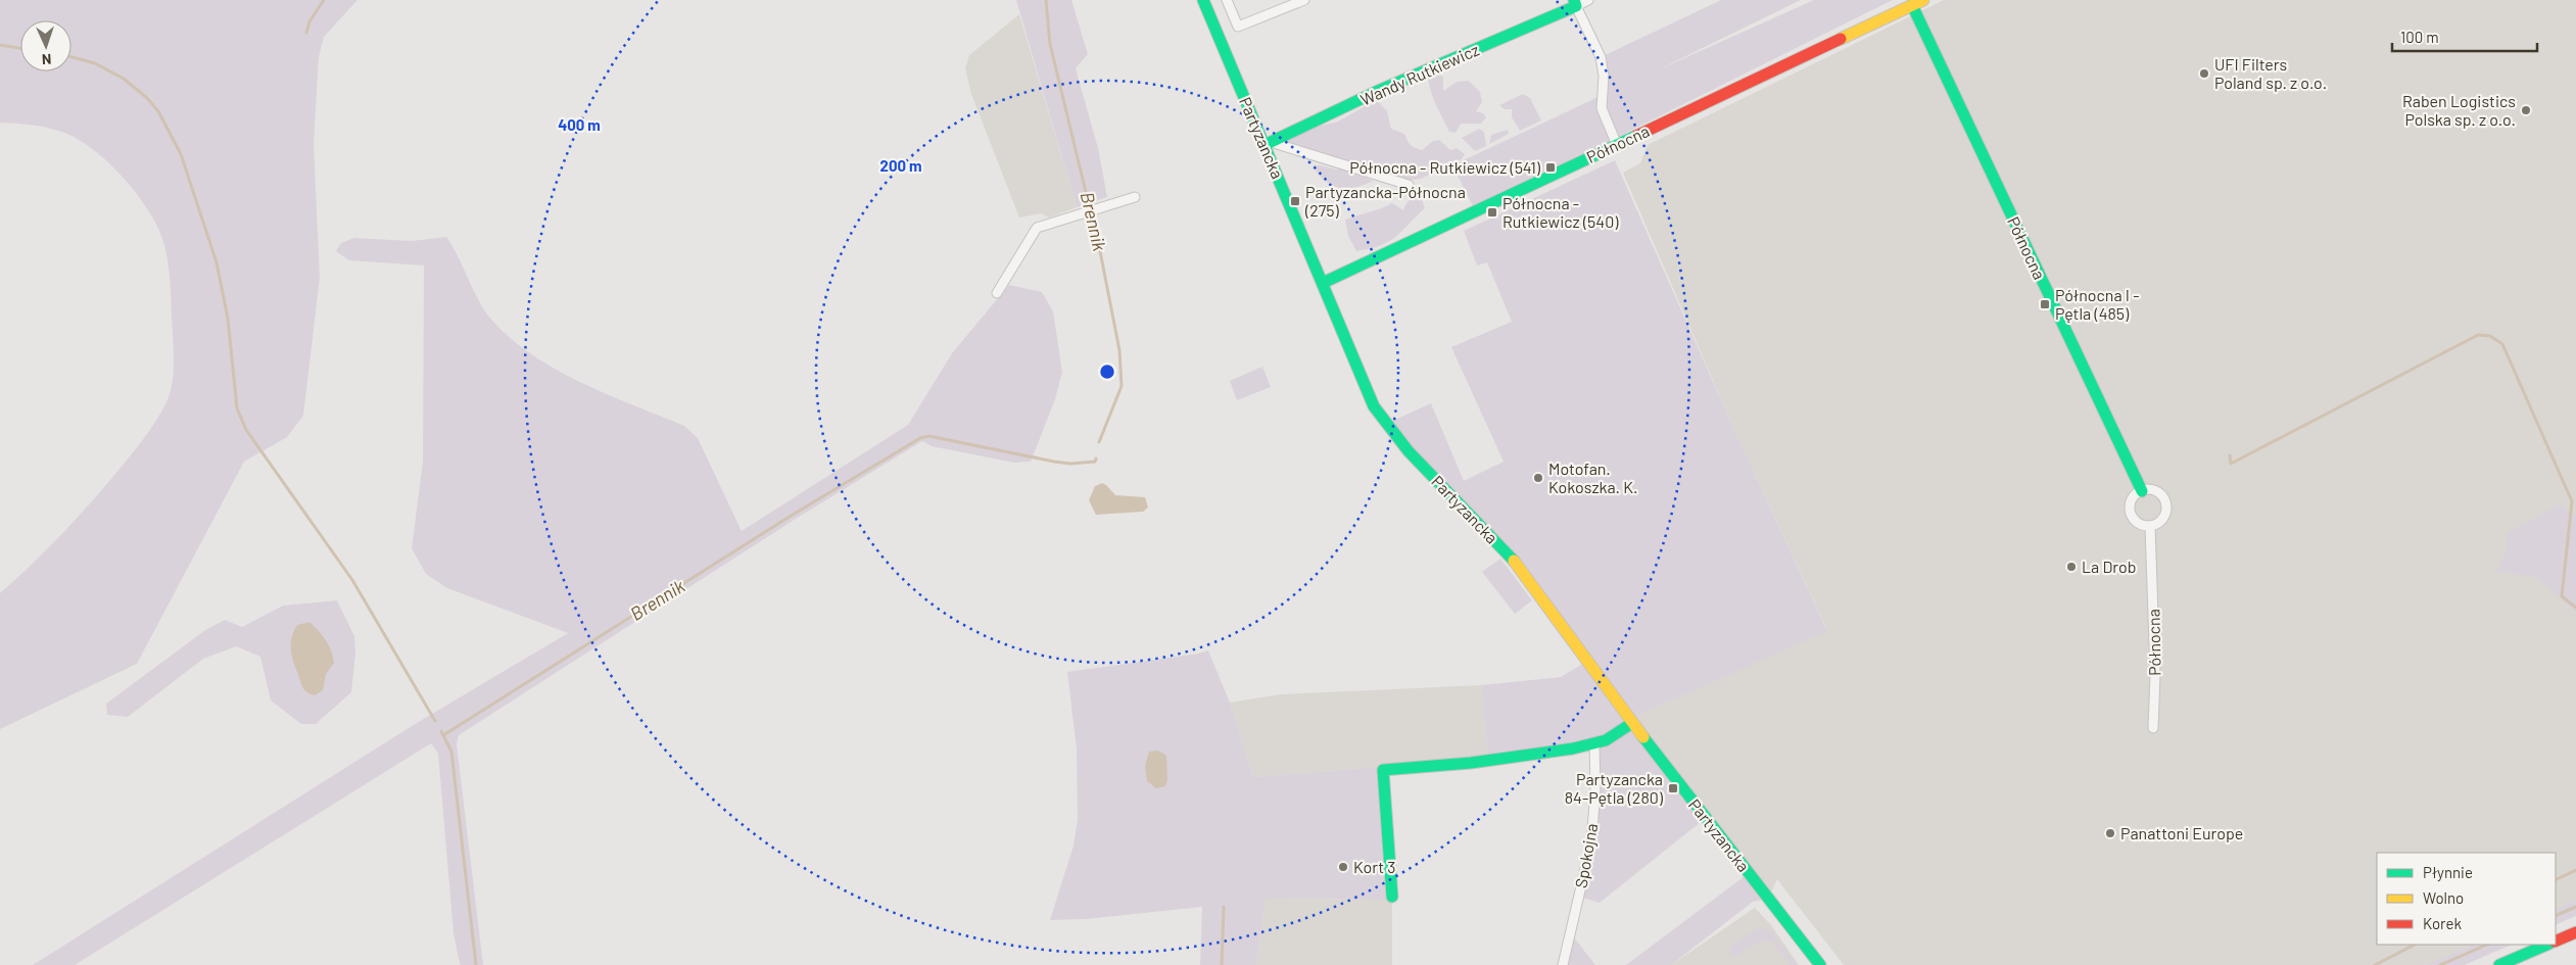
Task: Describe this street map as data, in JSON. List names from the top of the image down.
{
  "streets": {
    "street": [
      "Wandy Rutkiewicz",
      "Partyzancka",
      "Północna",
      "Spokojna"
    ]
  },
  "crossings": [
    ["Wandy Rutkiewicz", "Partyzancka"],
    ["Partyzancka", "Północna"]
  ],
  "water": ["Brennik"],
  "places": {
    "other": [
      "UFI Filters Poland sp. z o.o.",
      "Raben Logistics Polska sp. z o.o.",
      "Motofan. Kokoszka. K.",
      "La Drob",
      "Panattoni Europe",
      "Kort 3"
    ],
    "transit": [
      "Północna - Rutkiewicz (541)",
      "Partyzancka-Północna (275)",
      "Północna - Rutkiewicz (540)",
      "Północna I - Pętla (485)",
      "Partyzancka 84-Pętla (280)"
    ]
  },
  "legend": ["Płynnie", "Wolno", "Korek"],
  "scale_bar": "100 m",
  "north": "bottom",
  "rings": ["400 m", "200 m"]
}
